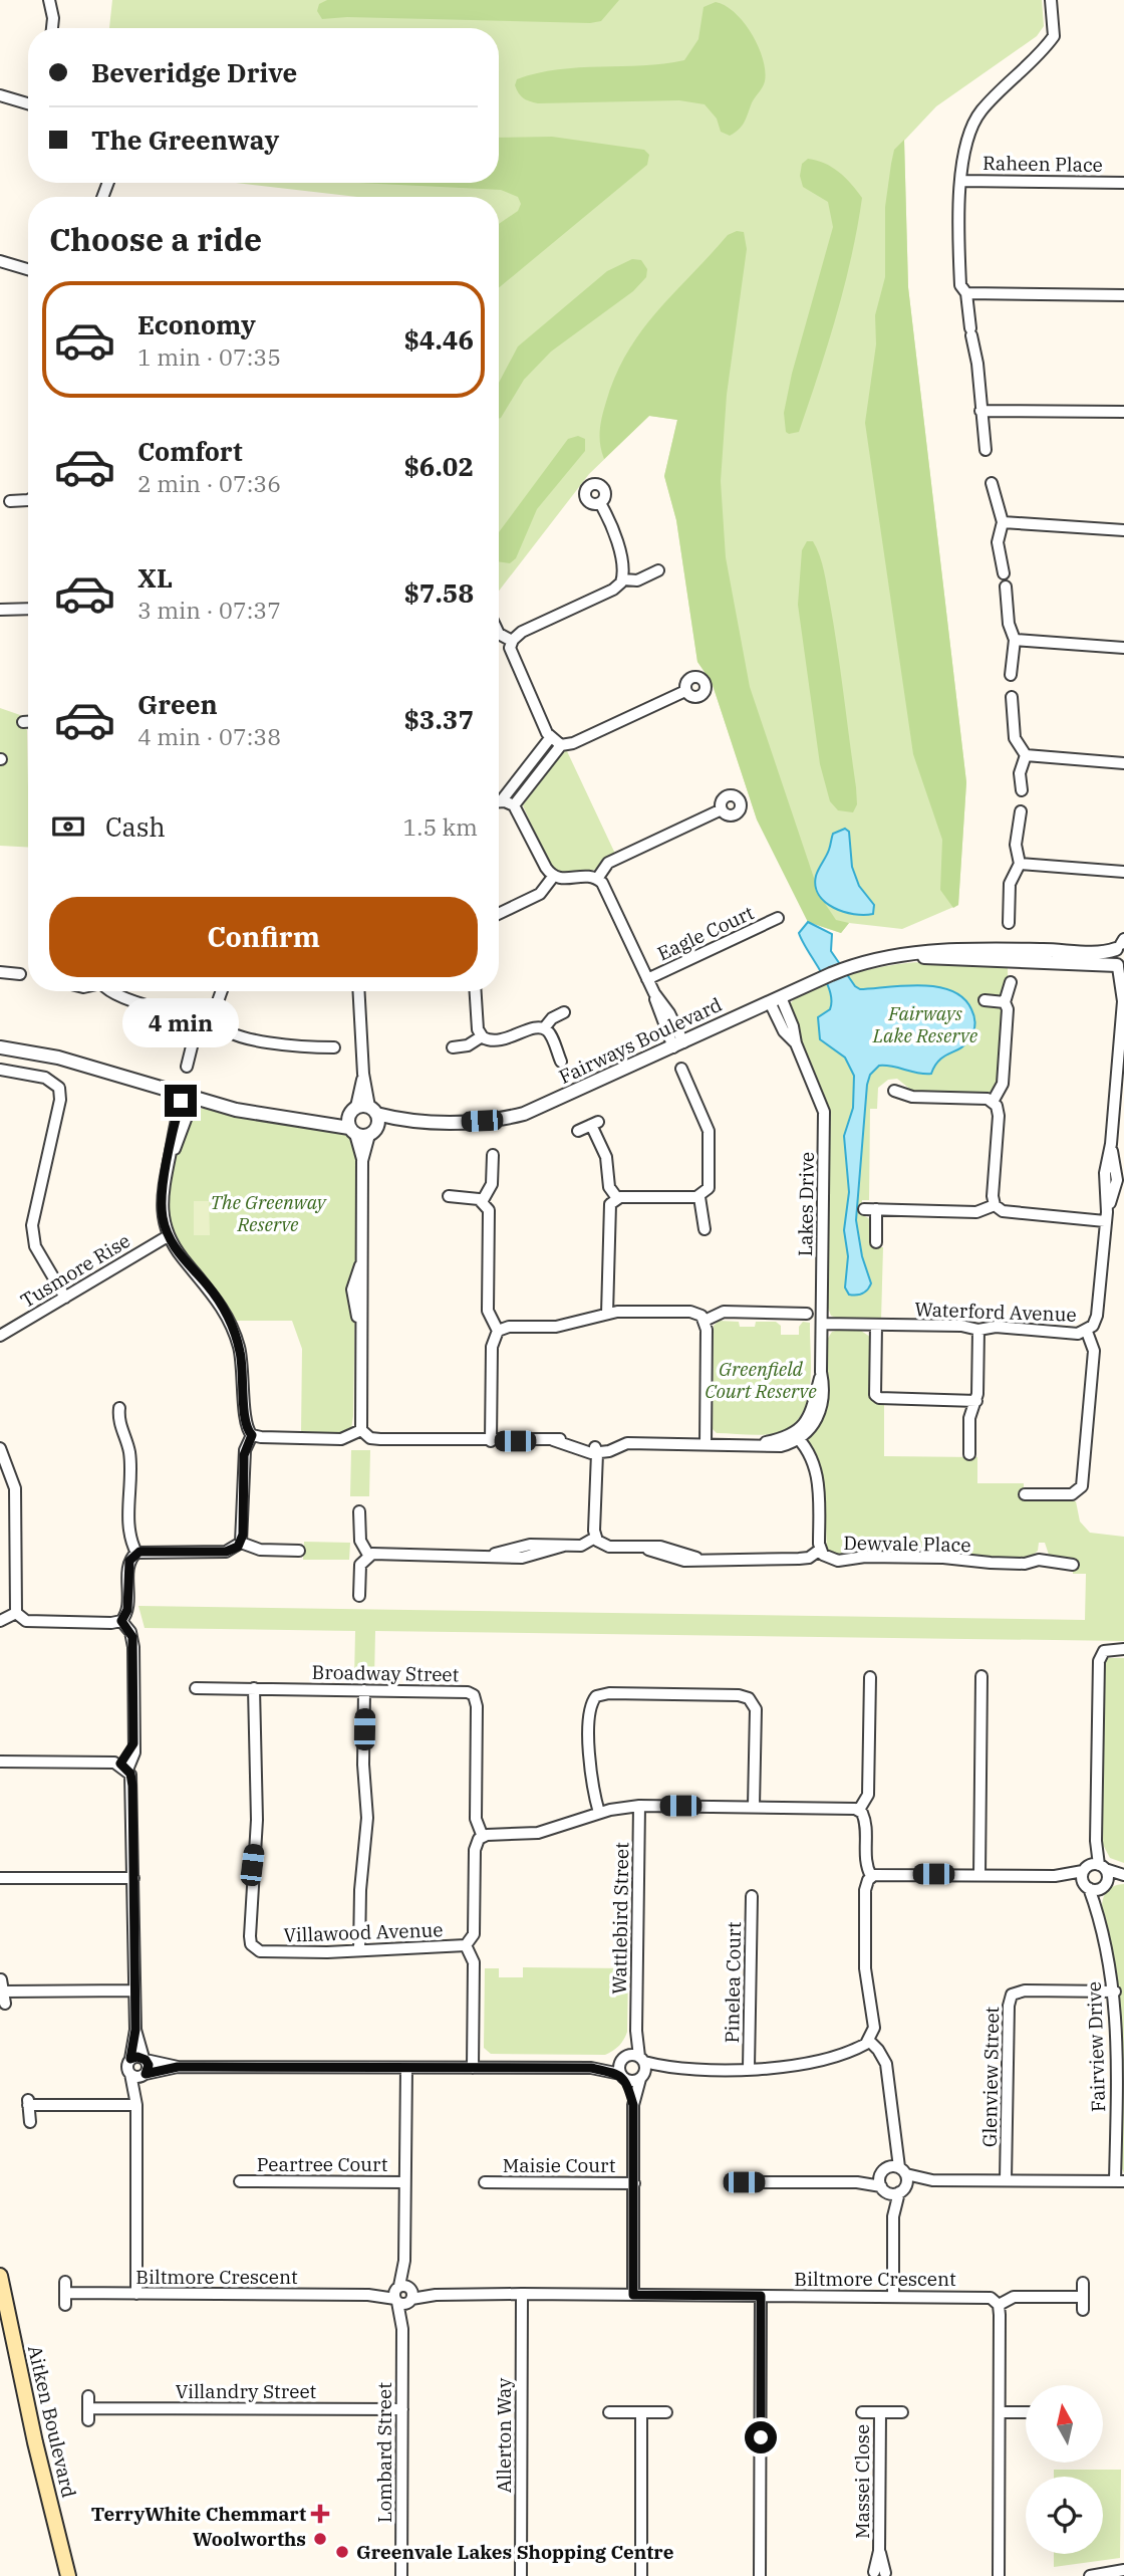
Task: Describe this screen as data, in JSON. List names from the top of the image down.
{
  "streets": {
    "main road": ["Aitken Boulevard"],
    "street": [
      "Raheen Place",
      "Eagle Court",
      "Fairways Boulevard",
      "Lakes Drive",
      "Tusmore Rise",
      "Waterford Avenue",
      "Dewvale Place",
      "Broadway Street",
      "Wattlebird Street",
      "Villawood Avenue",
      "Pinelea Court",
      "Fairview Drive",
      "Glenview Street",
      "Peartree Court",
      "Maisie Court",
      "Biltmore Crescent",
      "Villandry Street",
      "Allerton Way",
      "Lombard Street",
      "Massei Close"
    ]
  },
  "crossings": [
    ["Fairways Boulevard", "Lakes Drive"],
    ["Fairways Boulevard", "Waterford Avenue"],
    ["Lakes Drive", "Waterford Avenue"],
    ["Lakes Drive", "Dewvale Place"],
    ["Broadway Street", "Villawood Avenue"],
    ["Fairview Drive", "Glenview Street"],
    ["Peartree Court", "Lombard Street"],
    ["Biltmore Crescent", "Allerton Way"],
    ["Biltmore Crescent", "Lombard Street"],
    ["Villandry Street", "Lombard Street"]
  ],
  "parks": ["Fairways Lake Reserve", "The Greenway Reserve", "Greenfield Court Reserve"],
  "places": {
    "health": ["TerryWhite Chemmart"],
    "other": ["Woolworths", "Greenvale Lakes Shopping Centre"]
  },
  "north": "top",
  "page": {
    "banner": ["Beveridge Drive", "The Greenway"],
    "heading": "Choose a ride",
    "list": [
      {
        "name": "Economy",
        "note": "1 min · 07:35",
        "value": "$4.46"
      },
      {
        "name": "Comfort",
        "note": "2 min · 07:36",
        "value": "$6.02"
      },
      {
        "name": "XL",
        "note": "3 min · 07:37",
        "value": "$7.58"
      },
      {
        "name": "Green",
        "note": "4 min · 07:38",
        "value": "$3.37"
      }
    ],
    "pay": ["Cash", "1.5 km"],
    "buttons": "Confirm",
    "bubble": "4 min"
  }
}
